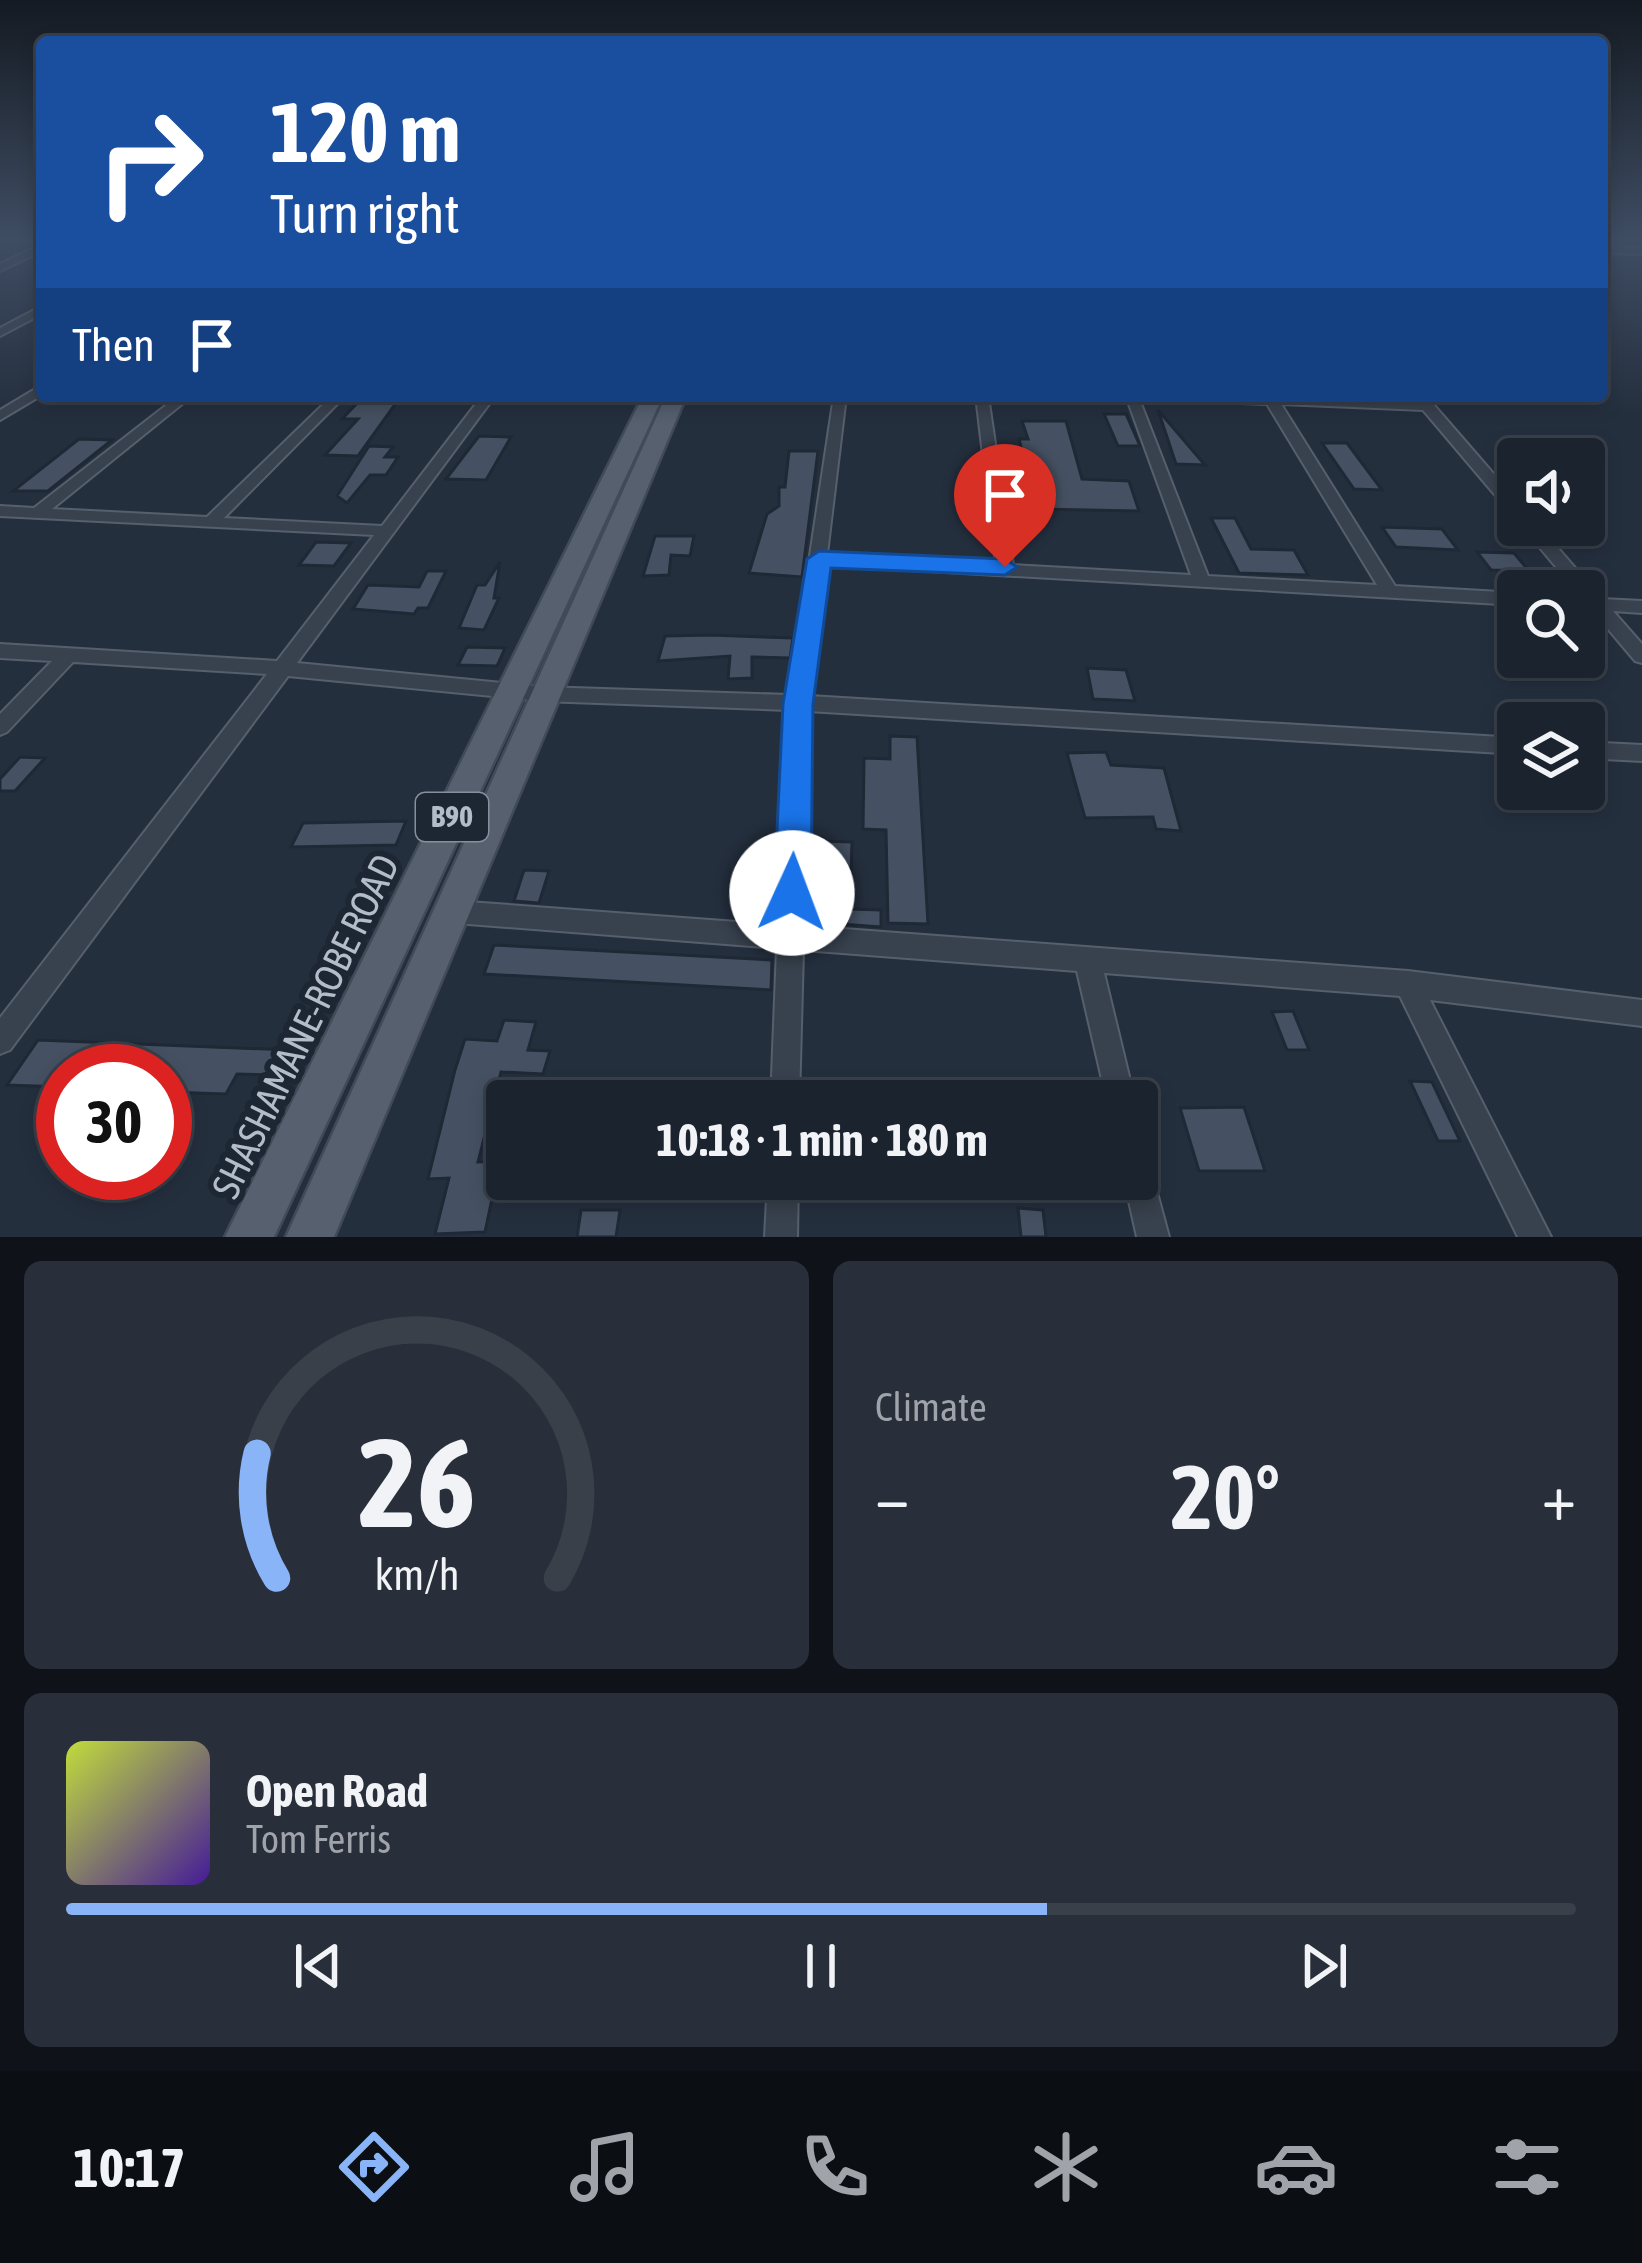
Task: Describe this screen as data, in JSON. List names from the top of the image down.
{
  "streets": {
    "main road": ["B90", "SHASHAMANE-ROBE ROAD"]
  },
  "page": {
    "turn": ["120 m", "Turn right"],
    "then": "Then",
    "limit": "30",
    "trip": "10:18 · 1 min · 180 m",
    "tile": "Climate",
    "heat": ["−", "20°", "+"],
    "song": ["Open Road", "Tom Ferris"],
    "tabs": "10:17",
    "gauge": ["26", "km/h"]
  }
}
